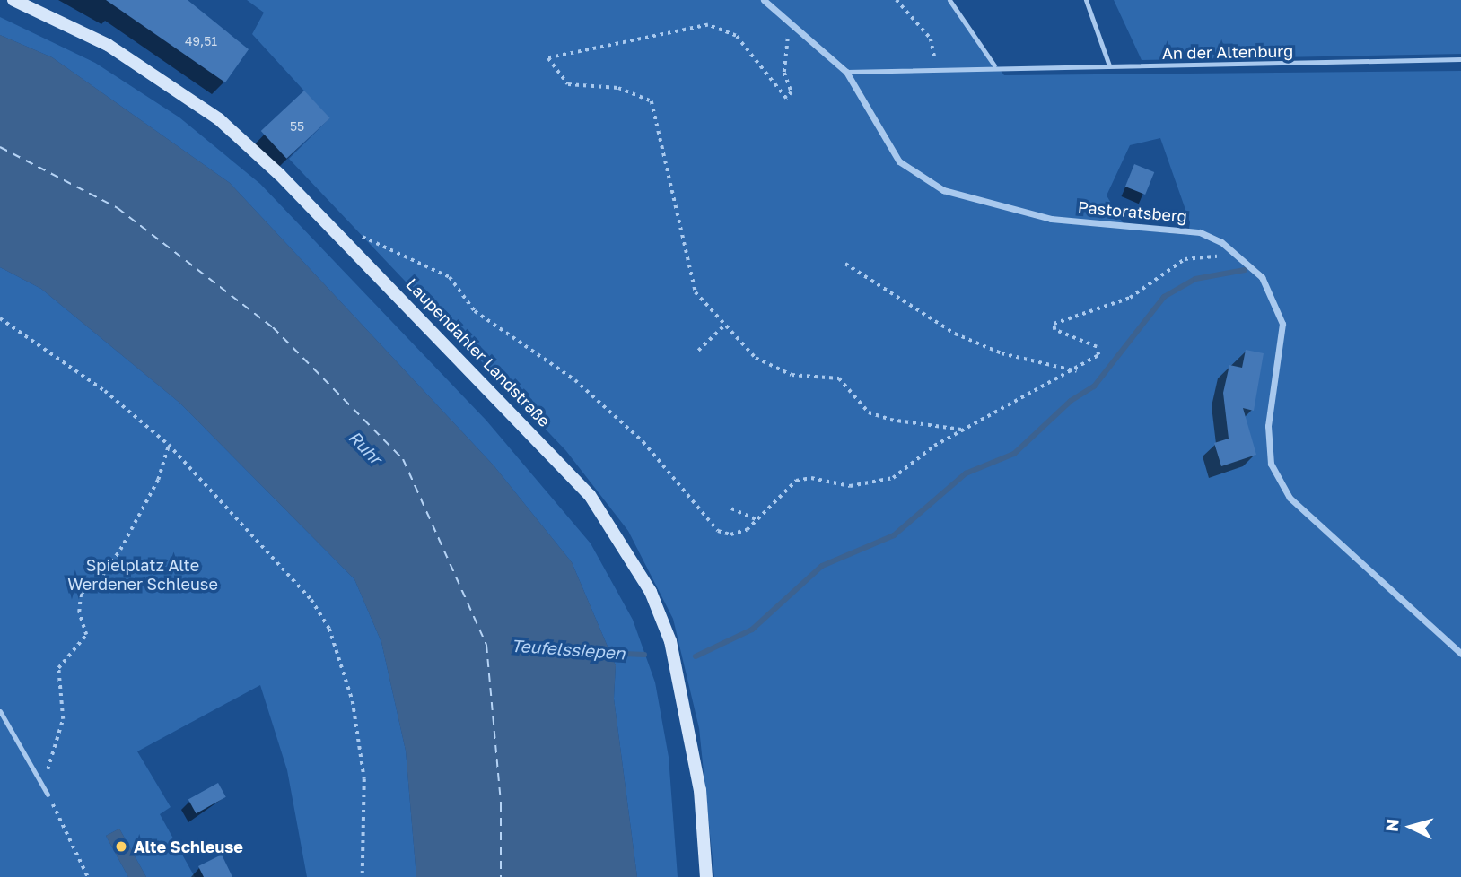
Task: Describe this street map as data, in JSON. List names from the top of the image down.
{
  "streets": {
    "main road": ["Laupendahler Landstraße"],
    "street": ["Pastoratsberg"],
    "lane": ["An der Altenburg"]
  },
  "crossings": [
    ["An der Altenburg", "Pastoratsberg"]
  ],
  "water": ["Ruhr", "Teufelssiepen"],
  "parks": ["Spielplatz Alte Werdener Schleuse"],
  "places": ["Alte Schleuse"],
  "house_numbers": ["49,51", "55"],
  "north": "left"
}
